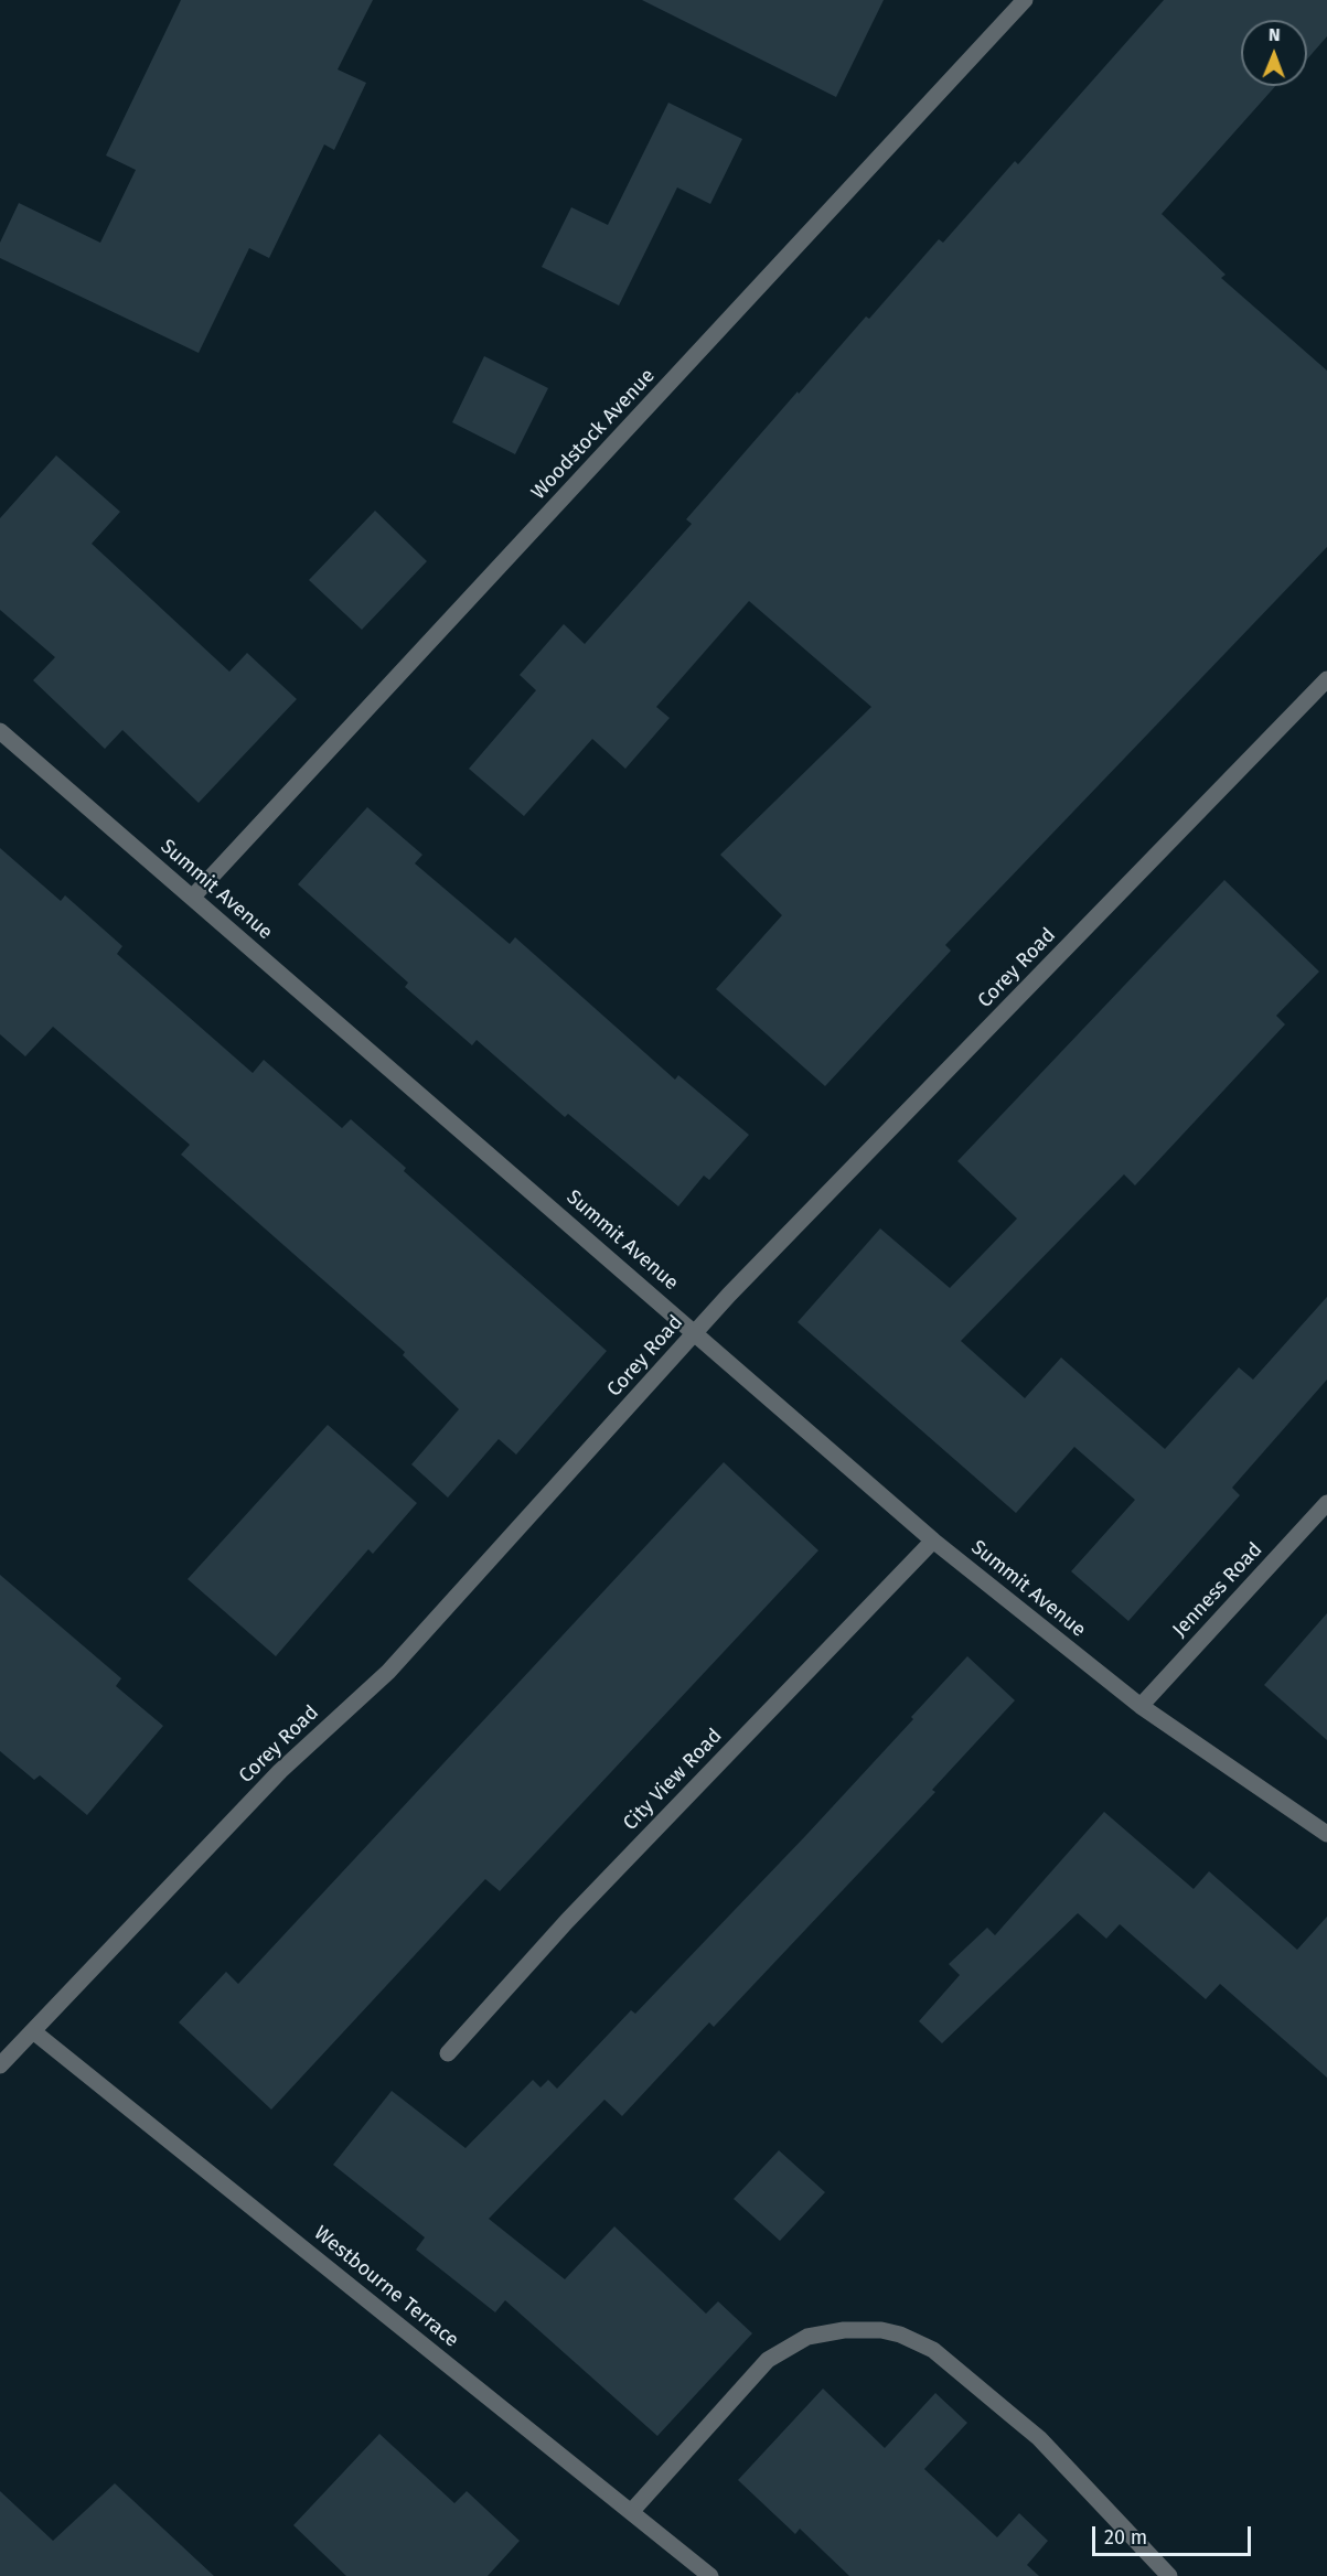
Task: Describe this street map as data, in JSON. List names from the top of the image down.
{
  "streets": {
    "street": [
      "Woodstock Avenue",
      "Summit Avenue",
      "Corey Road",
      "Jenness Road",
      "City View Road",
      "Westbourne Terrace"
    ]
  },
  "crossings": [
    ["Woodstock Avenue", "Summit Avenue"],
    ["Summit Avenue", "Corey Road"],
    ["Summit Avenue", "Jenness Road"],
    ["Summit Avenue", "City View Road"],
    ["Corey Road", "Westbourne Terrace"]
  ],
  "scale_bar": "20 m",
  "north": "top"
}
